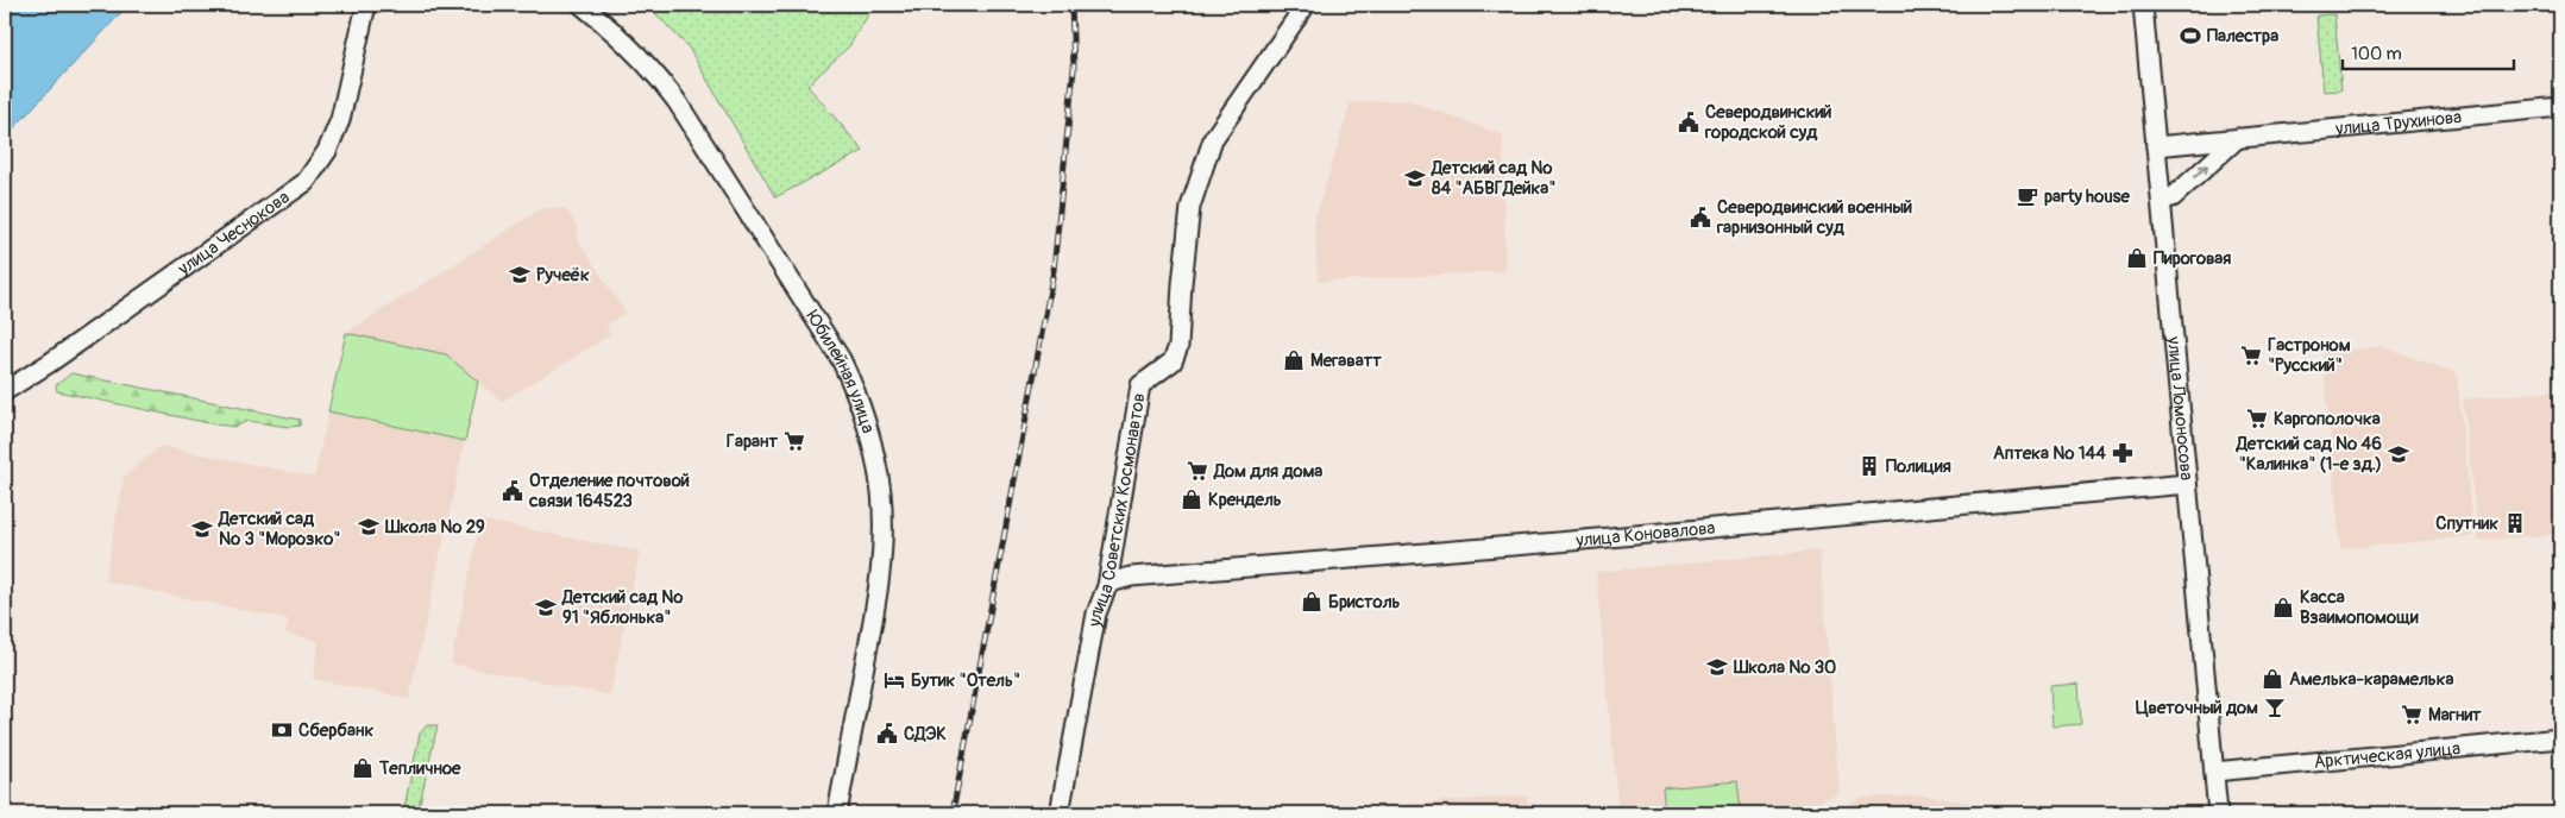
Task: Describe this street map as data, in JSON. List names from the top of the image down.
{
  "streets": {
    "street": [
      "улица Трухинова",
      "улица Чеснокова",
      "Юбилейная улица",
      "улица Ломоносова",
      "улица Советских Космонавтов",
      "улица Коновалова",
      "Арктическая улица"
    ]
  },
  "crossings": [
    ["улица Трухинова", "улица Ломоносова"],
    ["улица Ломоносова", "улица Коновалова"],
    ["улица Ломоносова", "Арктическая улица"],
    ["улица Советских Космонавтов", "улица Коновалова"]
  ],
  "places": {
    "sports": ["Палестра"],
    "public building": [
      "Северодвинский городской суд",
      "Северодвинский военный гарнизонный суд",
      "Отделение почтовой связи 164523",
      "СДЭК"
    ],
    "school or university": [
      "Детский сад № 84 \"АБВГДейка\"",
      "Ручеёк",
      "Детский сад № 46 \"Калинка\" (1-е зд.)",
      "Школа № 29",
      "Детский сад № 3 \"Морозко\"",
      "Детский сад № 91 \"Яблонька\"",
      "Школа № 30"
    ],
    "cafe": ["party house"],
    "shop": [
      "Пироговая",
      "Мегаватт",
      "Крендель",
      "Бристоль",
      "Касса Взаимопомощи",
      "Амелька-карамелька",
      "Тепличное"
    ],
    "supermarket": [
      "Гастроном \"Русский\"",
      "Каргополочка",
      "Гарант",
      "Дом для дома",
      "Магнит"
    ],
    "pharmacy": ["Аптека № 144"],
    "building": ["Полиция", "Спутник"],
    "hotel": ["Бутик \"Отель\""],
    "bar": ["Цветочный дом"],
    "bank": ["Сбербанк"]
  },
  "scale_bar": "100 m"
}
